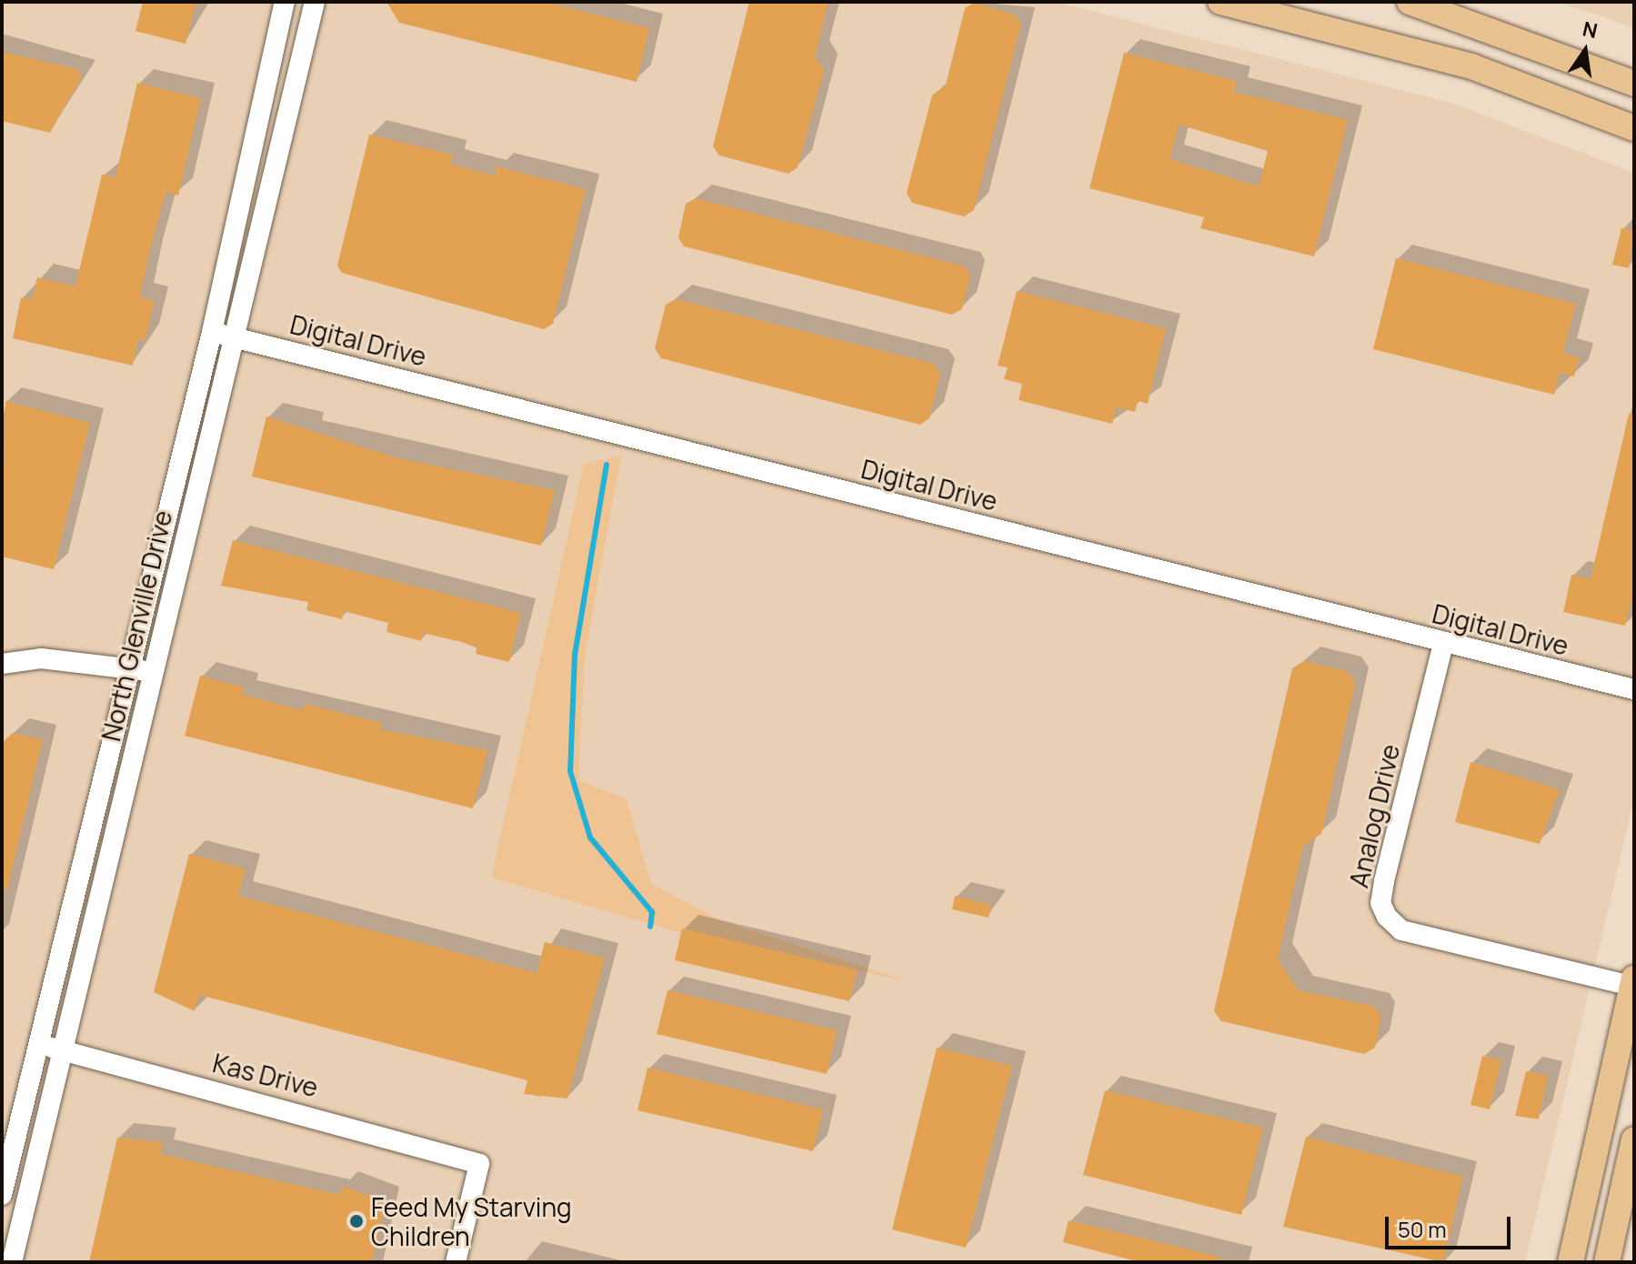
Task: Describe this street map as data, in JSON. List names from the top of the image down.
{
  "streets": {
    "street": [
      "Digital Drive",
      "North Glenville Drive",
      "Analog Drive",
      "Kas Drive"
    ]
  },
  "crossings": [
    ["Digital Drive", "North Glenville Drive"],
    ["Digital Drive", "Analog Drive"],
    ["North Glenville Drive", "Kas Drive"]
  ],
  "places": ["Feed My Starving Children"],
  "scale_bar": "50 m",
  "north": "top"
}
